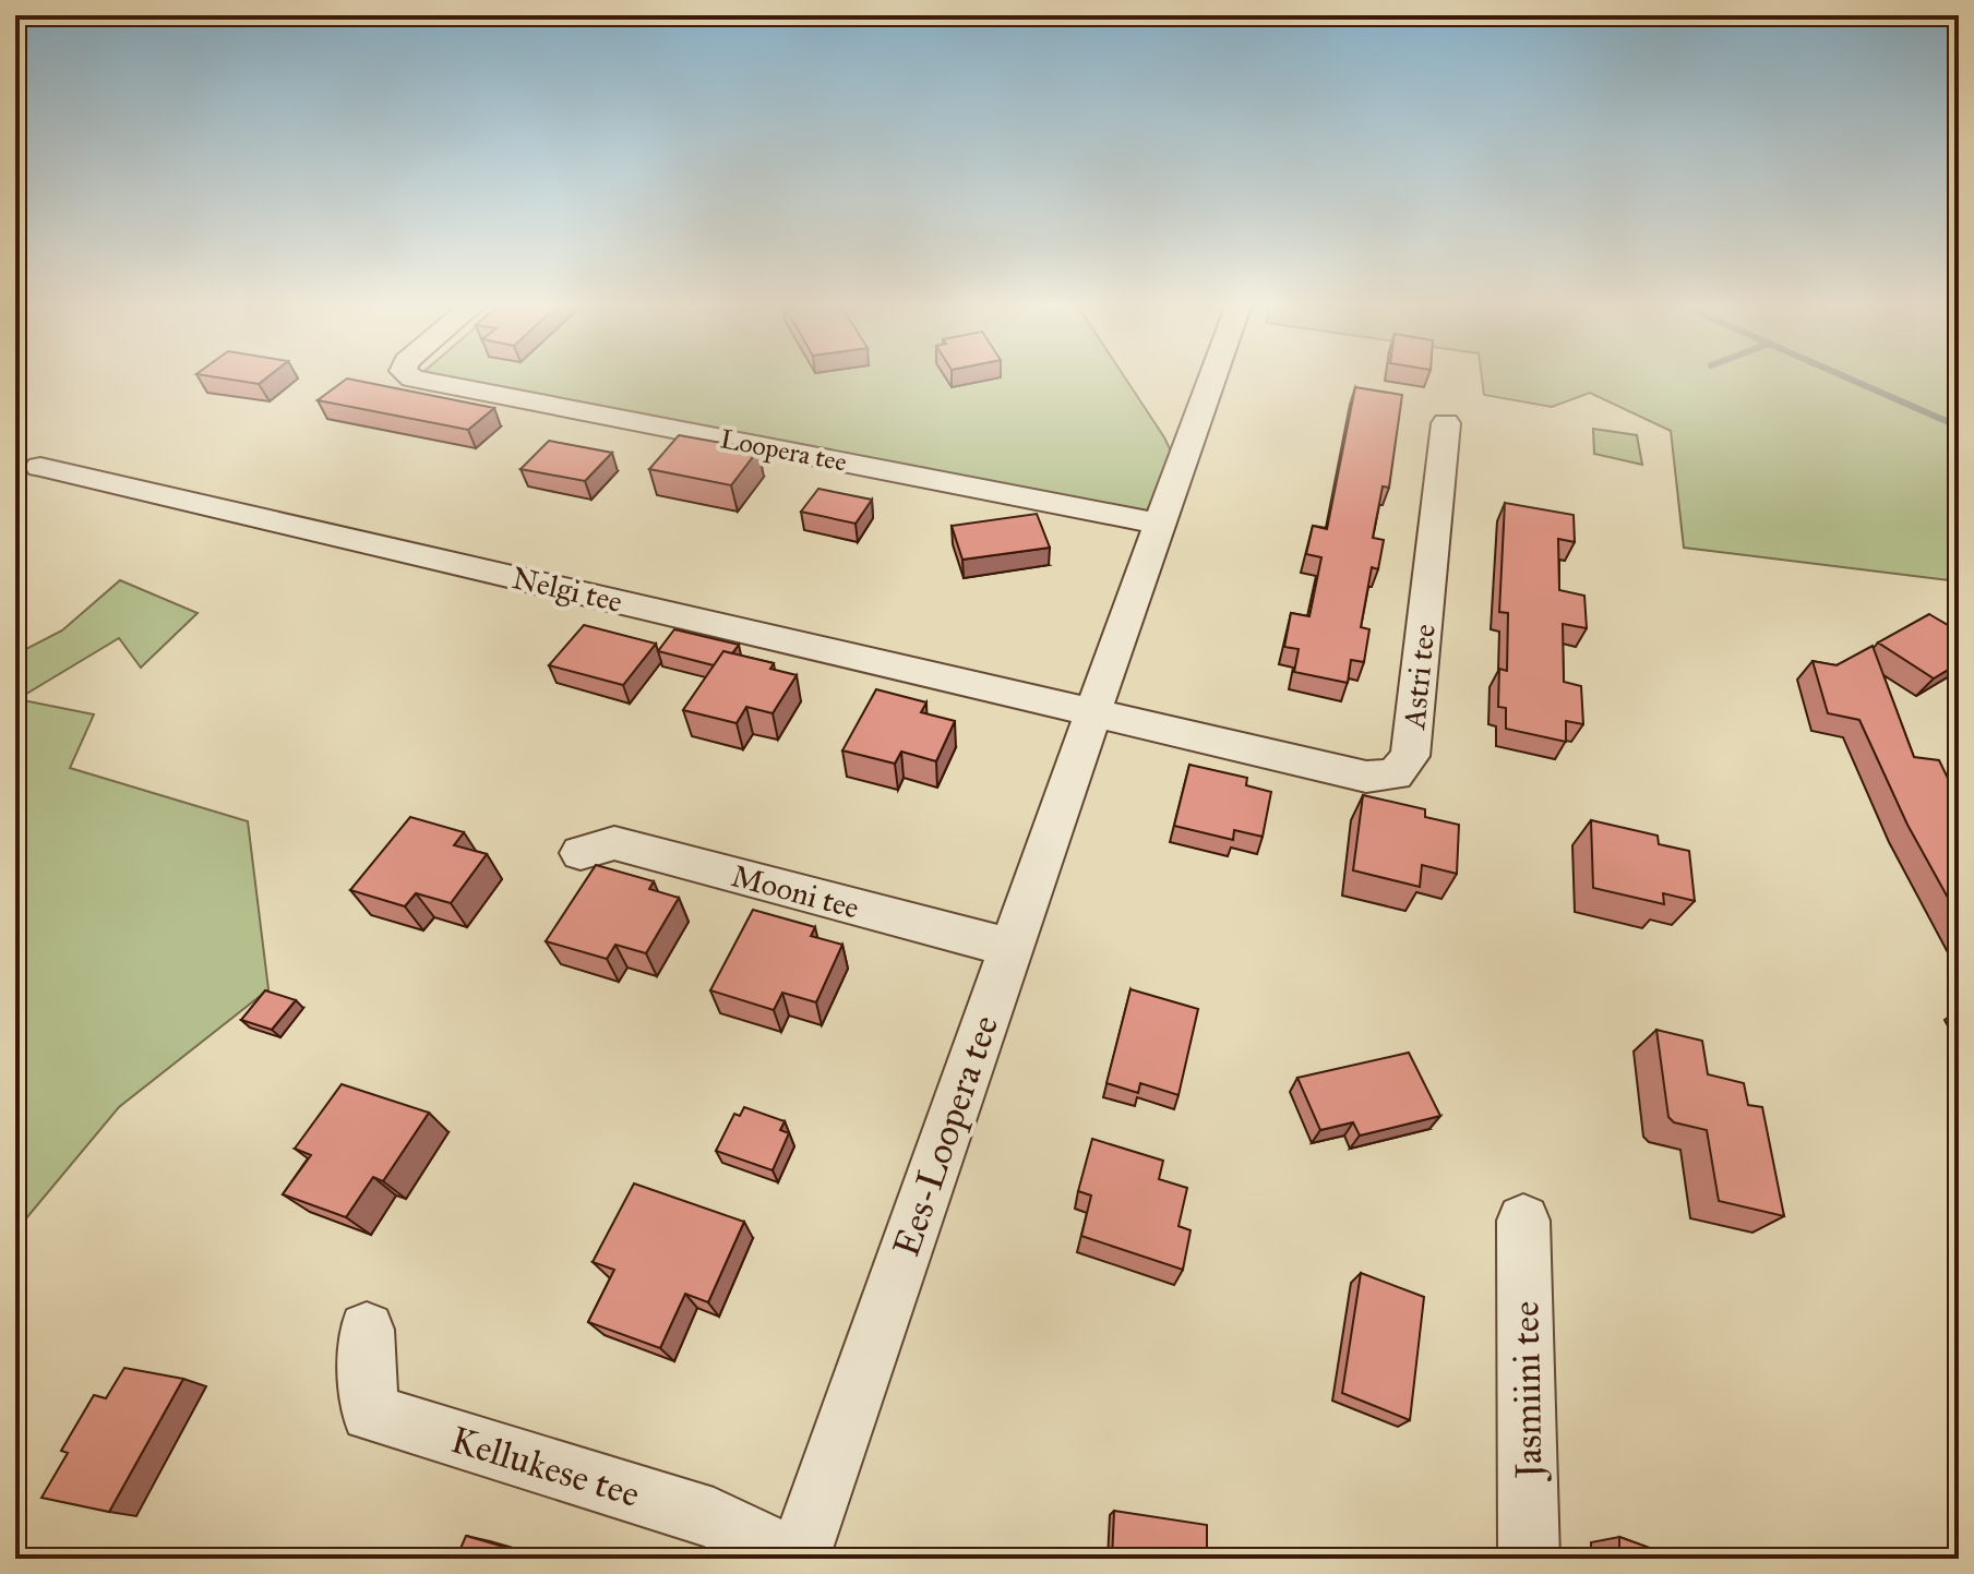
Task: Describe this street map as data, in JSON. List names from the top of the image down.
{
  "streets": {
    "street": [
      "Loopera tee",
      "Nelgi tee",
      "Astri tee",
      "Mooni tee",
      "Ees-Loopera tee",
      "Jasmiini tee",
      "Kellukese tee"
    ]
  },
  "crossings": [
    ["Nelgi tee", "Astri tee"],
    ["Nelgi tee", "Ees-Loopera tee"],
    ["Astri tee", "Ees-Loopera tee"],
    ["Mooni tee", "Ees-Loopera tee"],
    ["Ees-Loopera tee", "Kellukese tee"]
  ]
}
